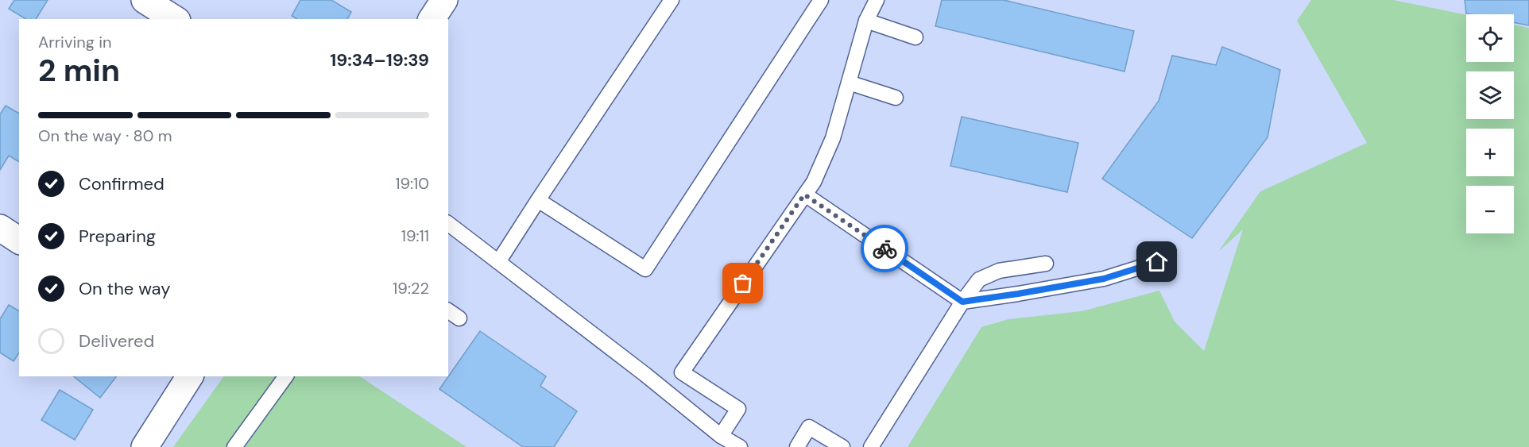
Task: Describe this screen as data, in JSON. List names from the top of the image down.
{
  "page": {
    "map_buttons": ["+", "−"],
    "heading": ["2 min", "Arriving in", "19:34–19:39"],
    "bar": "On the way · 80 m",
    "list": [
      ["Confirmed", "19:10"],
      ["Preparing", "19:11"],
      ["On the way", "19:22"],
      "Delivered"
    ]
  }
}
